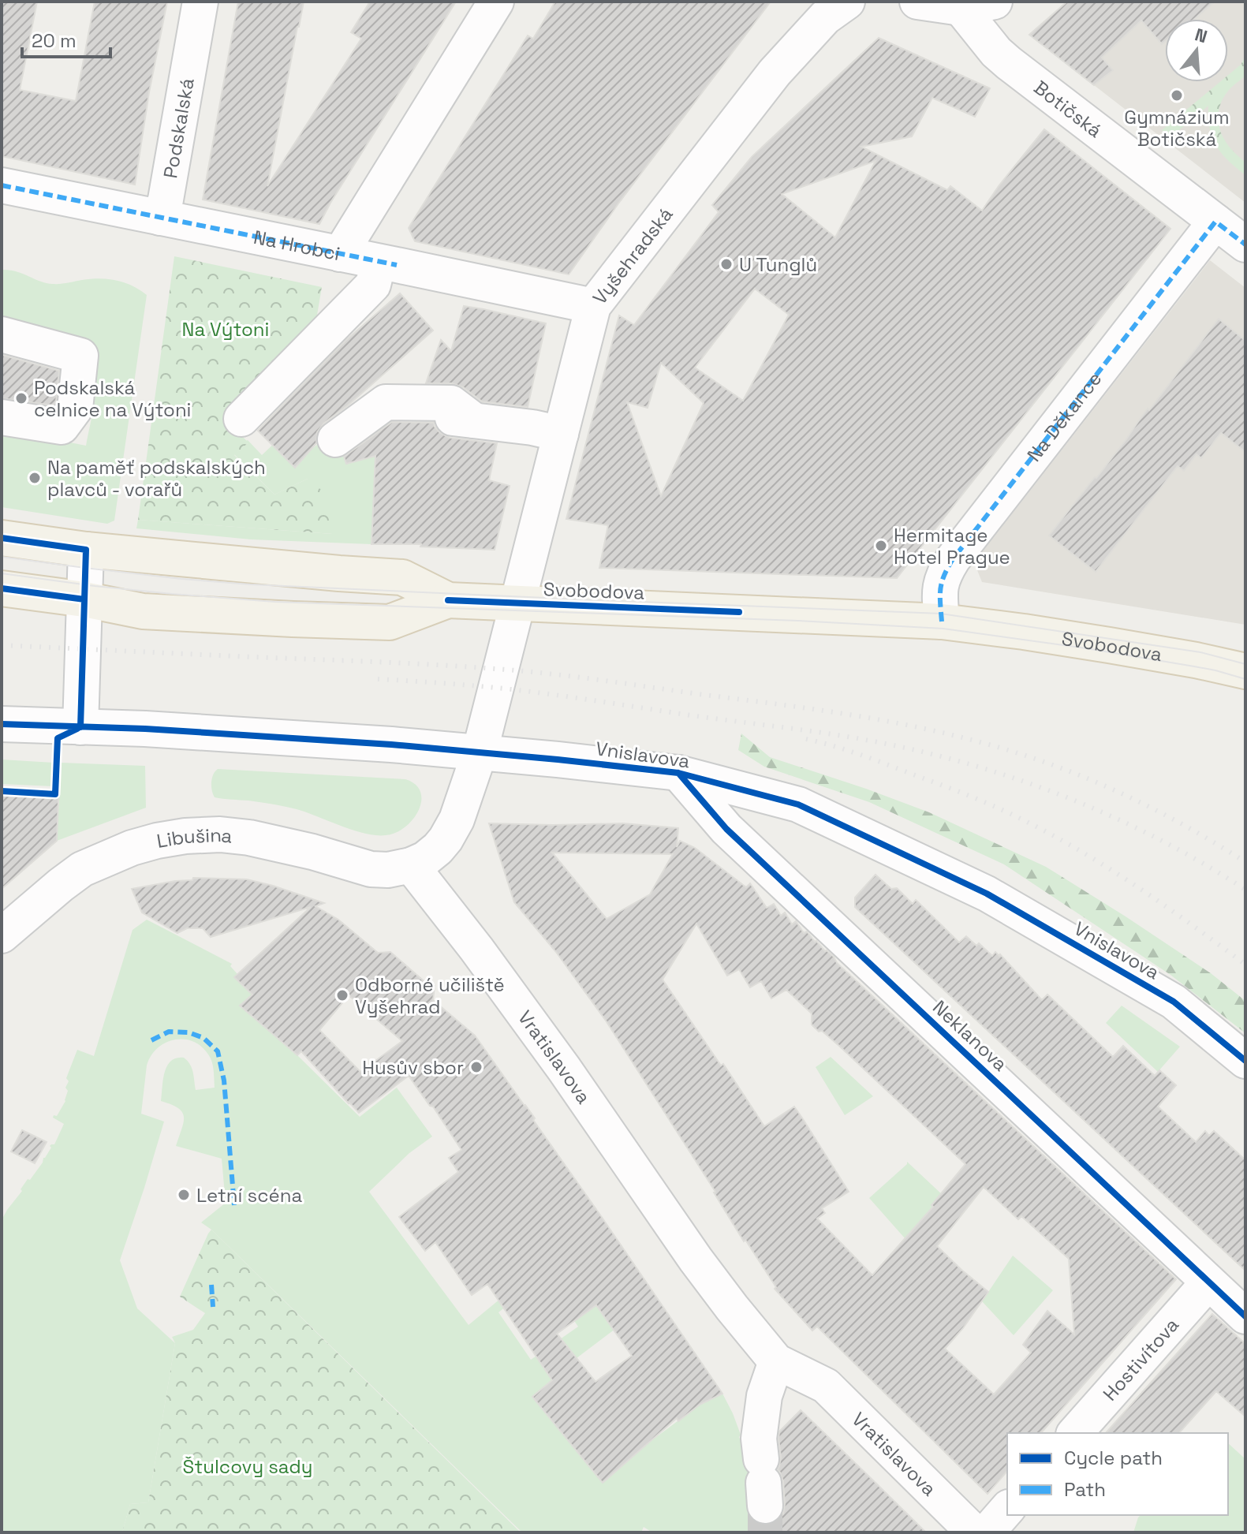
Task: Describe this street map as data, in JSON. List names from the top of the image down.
{
  "streets": {
    "main road": ["Svobodova"],
    "street": [
      "Botičská",
      "Podskalská",
      "Na Hrobci",
      "Vyšehradská",
      "Na Děkance",
      "Vnislavova",
      "Libušina",
      "Neklanova",
      "Vratislavova",
      "Hostivítova"
    ]
  },
  "crossings": [
    ["Botičská", "Na Děkance"],
    ["Podskalská", "Na Hrobci"],
    ["Na Hrobci", "Vyšehradská"],
    ["Vyšehradská", "Svobodova"],
    ["Vyšehradská", "Vnislavova"],
    ["Na Děkance", "Svobodova"],
    ["Vnislavova", "Neklanova"],
    ["Libušina", "Vratislavova"],
    ["Neklanova", "Hostivítova"]
  ],
  "parks": ["Na Výtoni", "Štulcovy sady"],
  "places": [
    "Gymnázium Botičská",
    "U Tunglů",
    "Podskalská celnice na Výtoni",
    "Na paměť podskalských plavců - vorařů",
    "Hermitage Hotel Prague",
    "Odborné učiliště Vyšehrad",
    "Husův sbor",
    "Letní scéna"
  ],
  "legend": ["Cycle path", "Path"],
  "scale_bar": "20 m",
  "north": "top"
}
